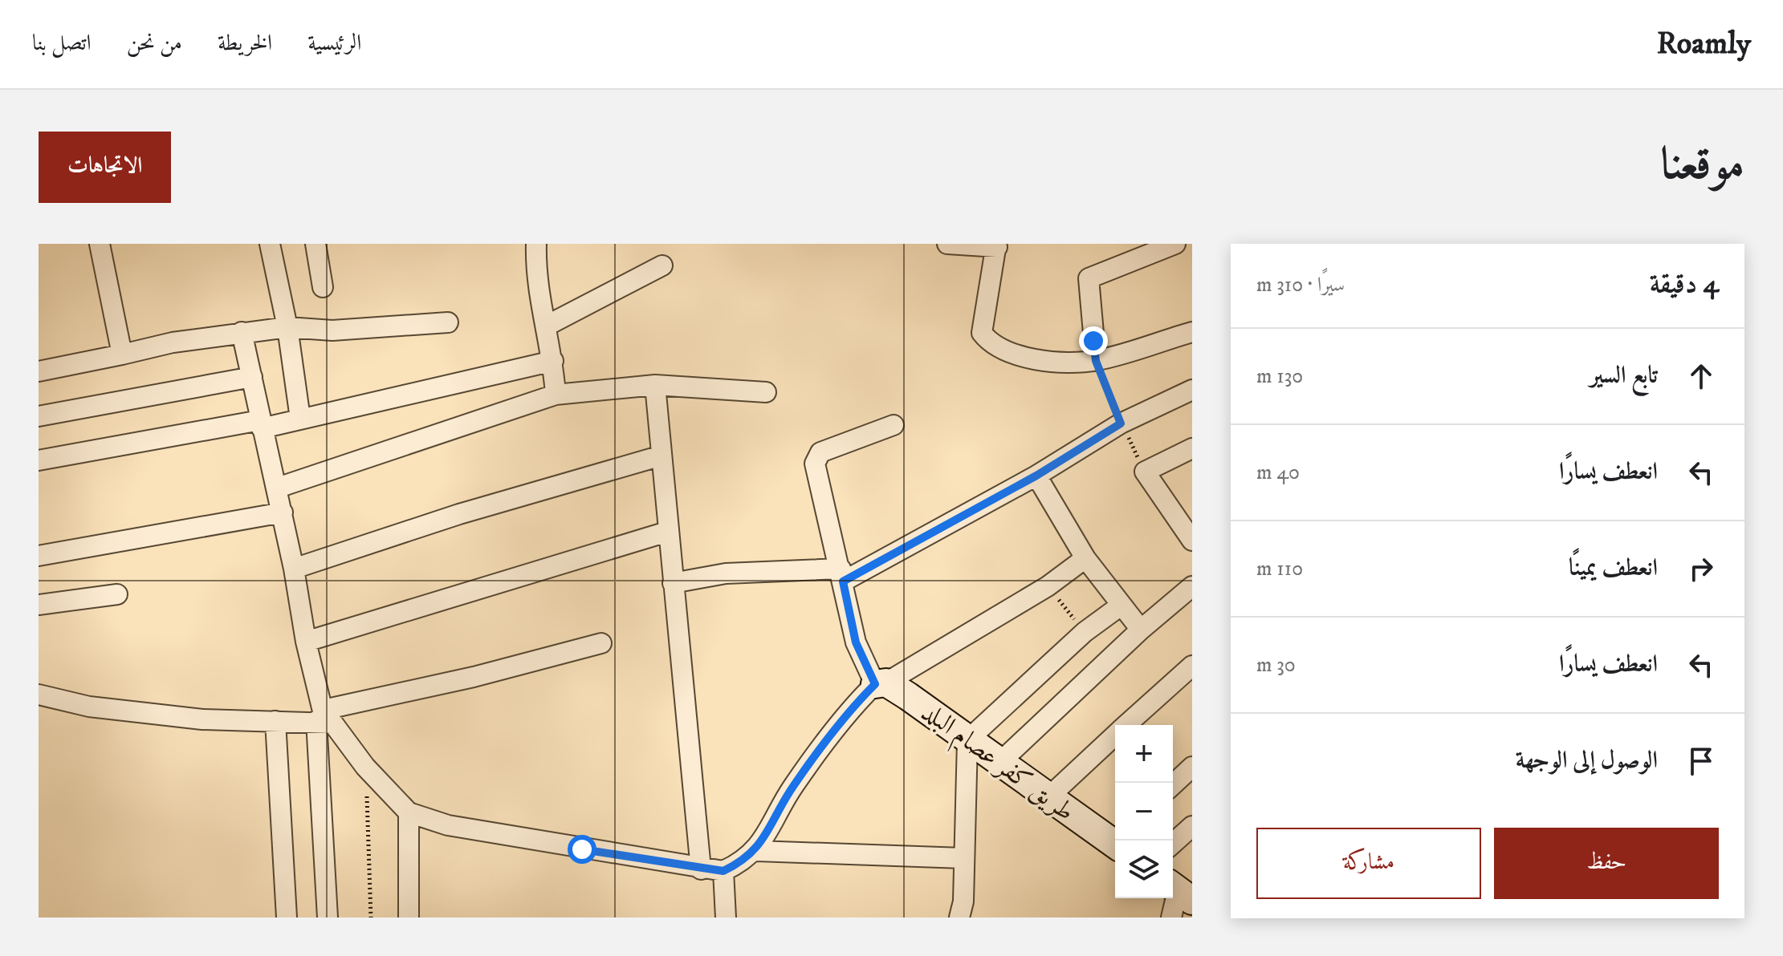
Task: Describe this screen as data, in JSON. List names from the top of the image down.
{
  "streets": {
    "street": ["طريق كفر عصام البلد"]
  },
  "page": {
    "header": "Roamly",
    "nav": [
      "الرئيسية",
      "الخريطة",
      "من نحن",
      "اتصل بنا"
    ],
    "title": "موقعنا",
    "buttons": [
      "الاتجاهات",
      ["حفظ", "مشاركة"]
    ],
    "heading": ["4 دقيقة", "سيرًا · 310 m"],
    "list": [
      ["تابع السير", "130 m"],
      ["انعطف يسارًا", "40 m"],
      ["انعطف يمينًا", "110 m"],
      ["انعطف يسارًا", "30 m"],
      "الوصول إلى الوجهة"
    ],
    "map_buttons": ["+", "−"]
  }
}
